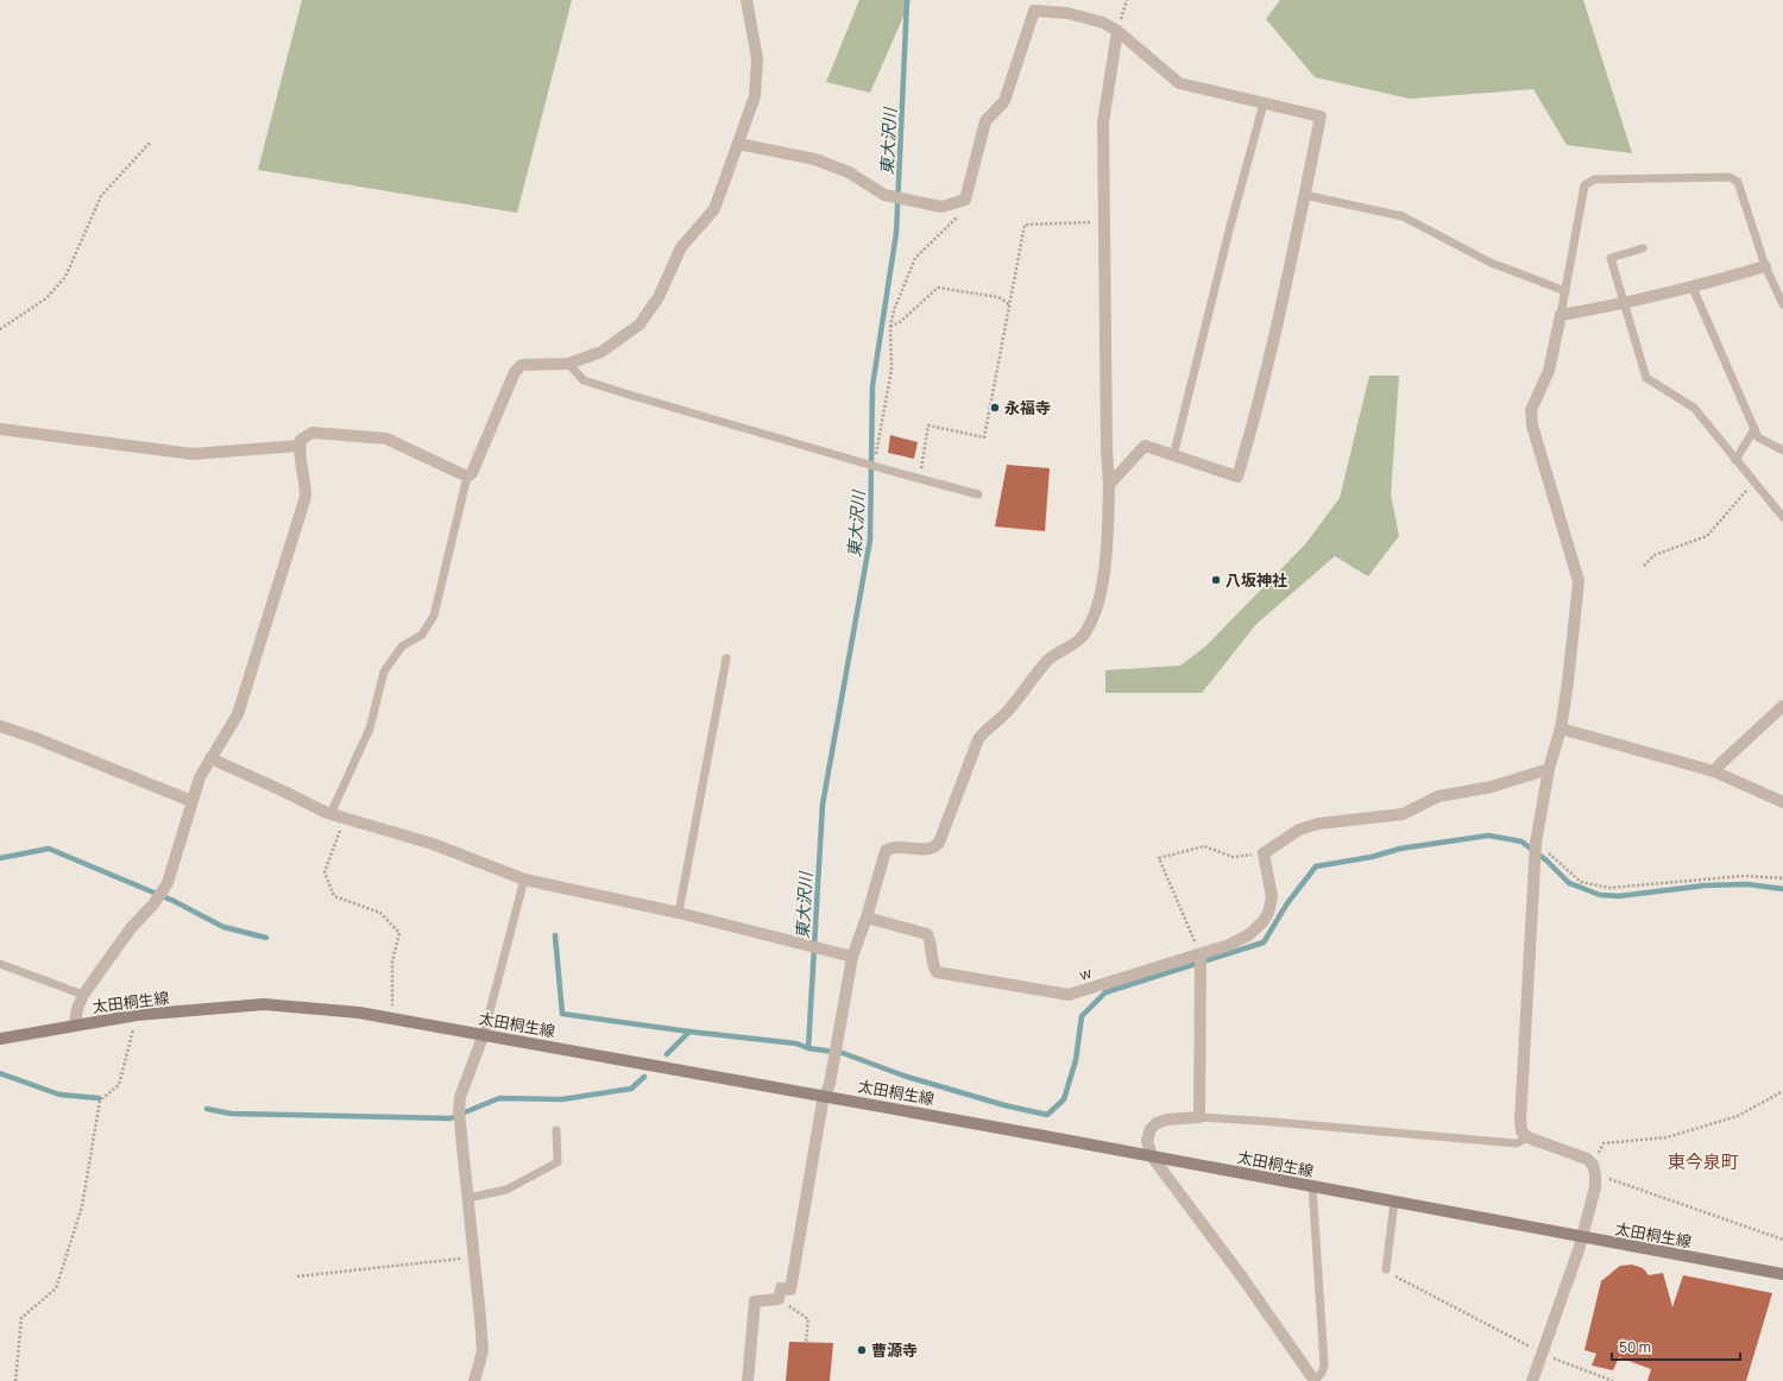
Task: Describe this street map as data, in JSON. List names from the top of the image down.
{
  "streets": {
    "main road": ["太田桐生線"],
    "street": ["w"]
  },
  "districts": ["東今泉町"],
  "water": ["東大沢川"],
  "places": ["永福寺", "八坂神社", "曹源寺"],
  "scale_bar": "50 m"
}
